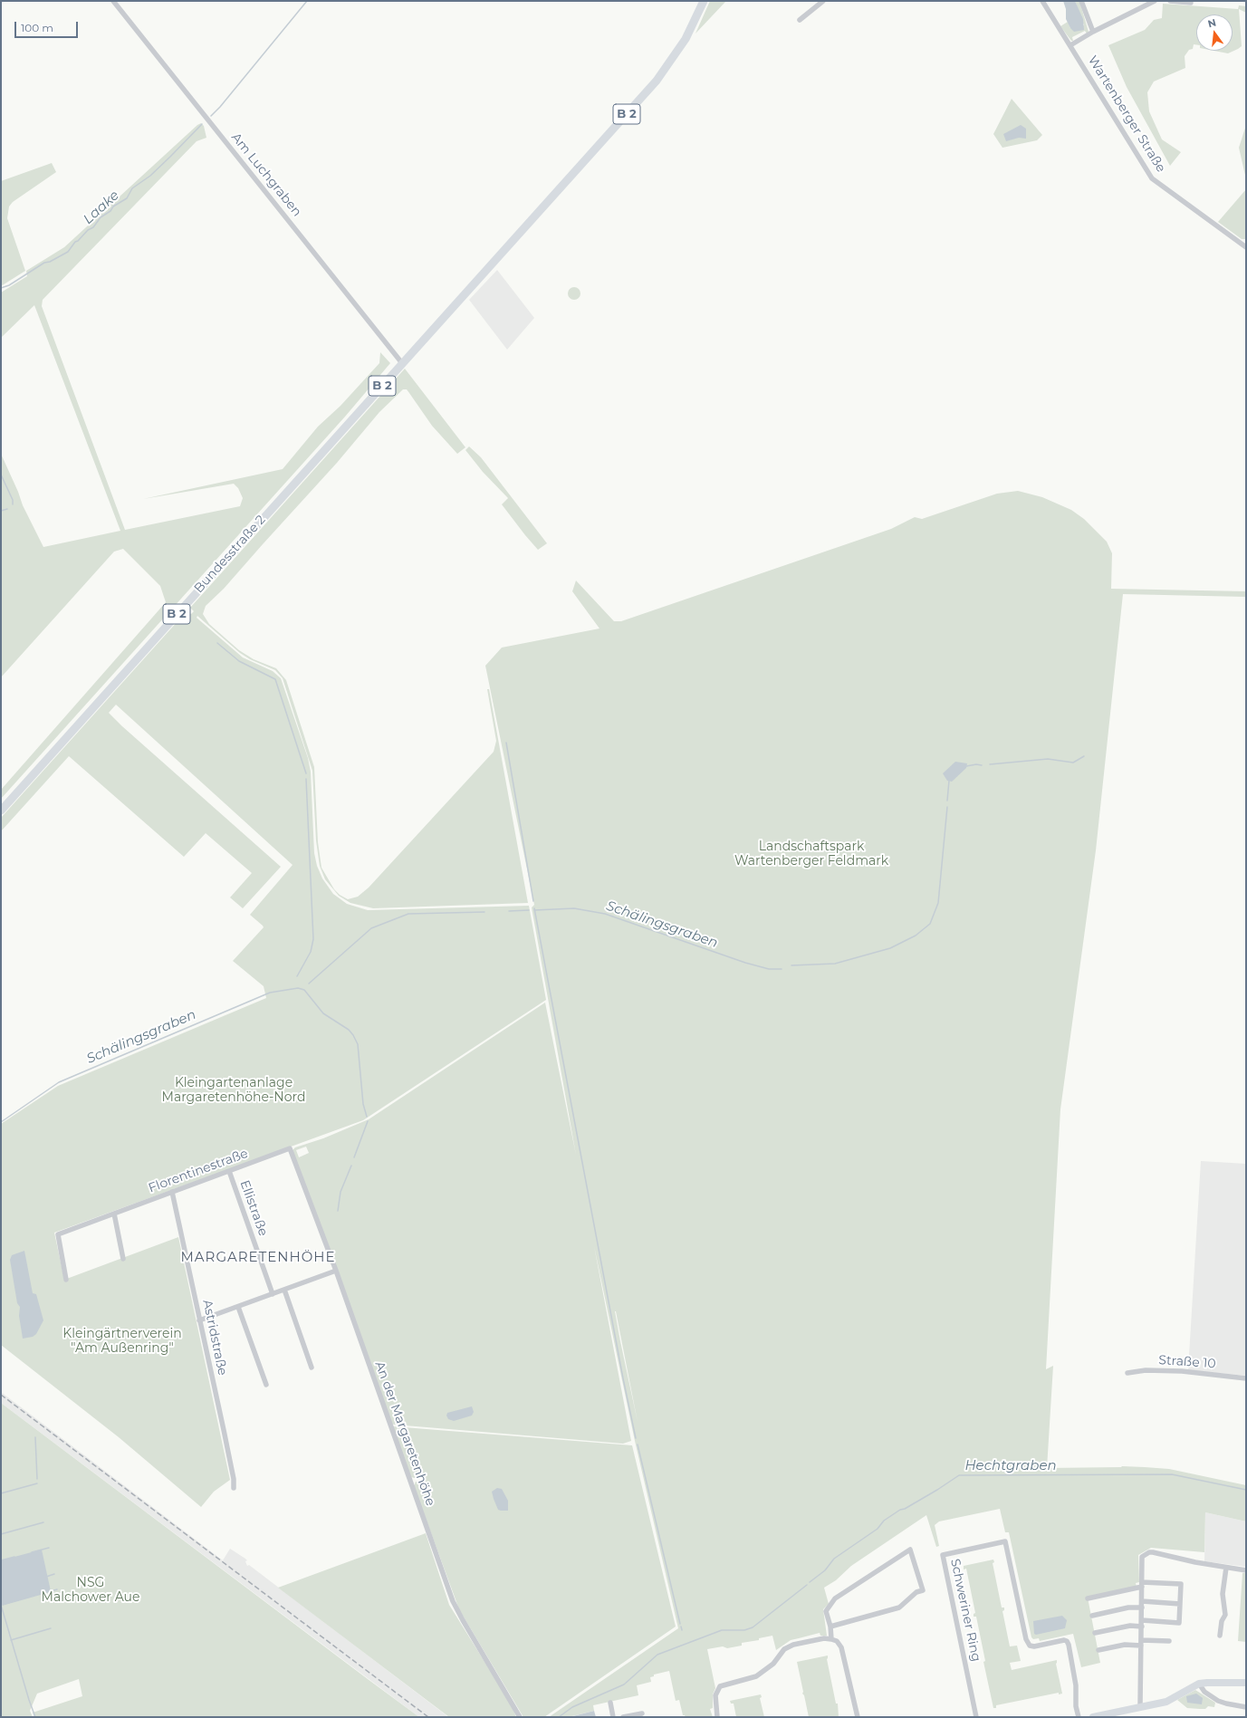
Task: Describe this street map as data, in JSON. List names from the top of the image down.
{
  "streets": {
    "main road": ["B 2", "Bundesstraße 2"],
    "street": [
      "Wartenberger Straße",
      "Am Luchgraben",
      "Florentinestraße",
      "Ellistraße",
      "Astridstraße",
      "Straße 10",
      "An der Margaretenhöhe",
      "Schweriner Ring"
    ]
  },
  "crossings": [
    ["B 2", "Am Luchgraben"],
    ["B 2", "Bundesstraße 2"],
    ["Am Luchgraben", "Bundesstraße 2"],
    ["Florentinestraße", "Ellistraße"],
    ["Florentinestraße", "Astridstraße"],
    ["Florentinestraße", "An der Margaretenhöhe"]
  ],
  "districts": ["MARGARETENHÖHE"],
  "water": ["Laake", "Schälingsgraben", "Hechtgraben"],
  "parks": [
    "Landschaftspark Wartenberger Feldmark",
    "Kleingartenanlage Margaretenhöhe-Nord",
    "Kleingärtnerverein \"Am Außenring\"",
    "NSG Malchower Aue"
  ],
  "scale_bar": "100 m",
  "north": "top"
}
